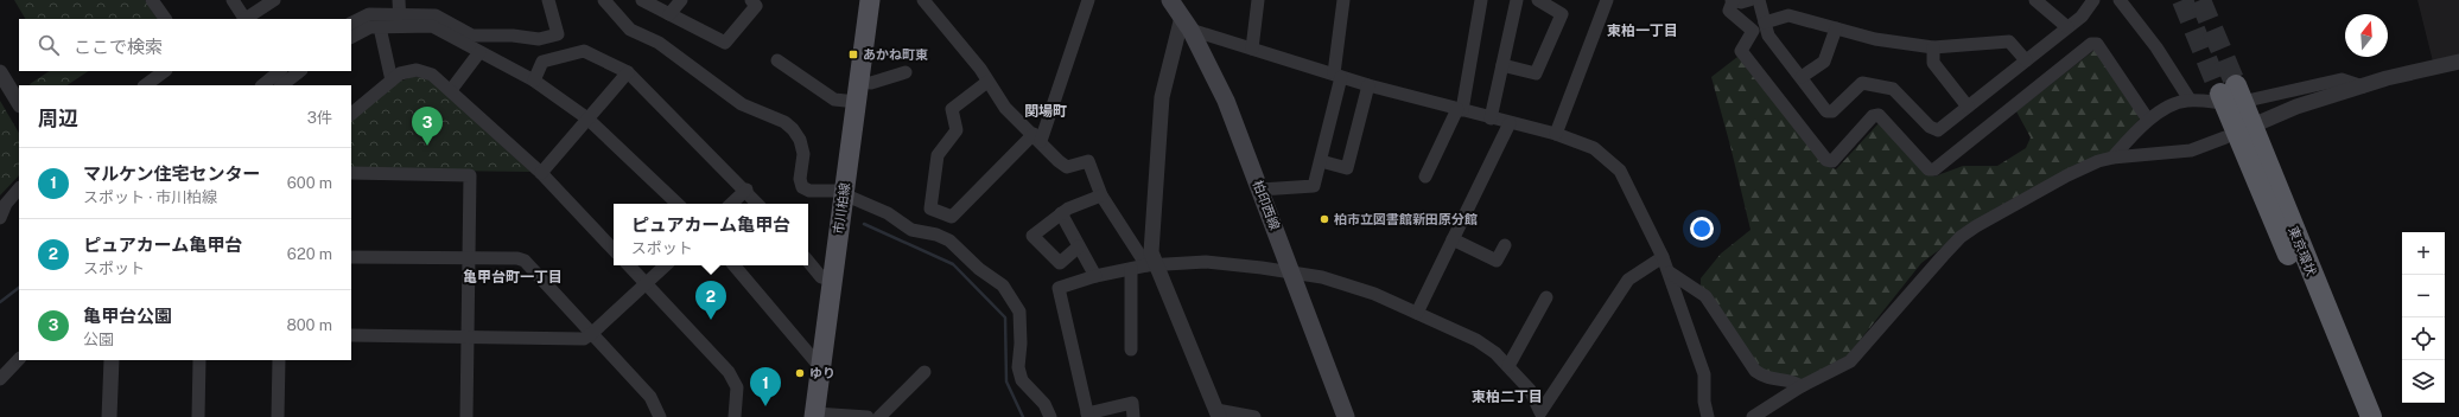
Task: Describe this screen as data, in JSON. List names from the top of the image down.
{
  "streets": {
    "highway": ["東京環状"],
    "main road": ["柏印西線", "市川柏線"]
  },
  "districts": [
    "東柏一丁目",
    "関場町",
    "亀甲台町一丁目",
    "東柏二丁目"
  ],
  "places": {
    "transit": ["あかね町東"],
    "other": ["柏市立図書館新田原分館", "ゆり"]
  },
  "north": "top",
  "page": {
    "search": "ここで検索",
    "heading": ["周辺", "3件"],
    "pins": ["3", "2", "1"],
    "list": [
      {
        "mark": "1",
        "name": "マルケン住宅センター",
        "note": "スポット · 市川柏線",
        "value": "600 m"
      },
      {
        "mark": "2",
        "name": "ピュアカーム亀甲台",
        "note": "スポット",
        "value": "620 m"
      },
      {
        "mark": "3",
        "name": "亀甲台公園",
        "note": "公園",
        "value": "800 m"
      }
    ],
    "popup": ["ピュアカーム亀甲台", "スポット"],
    "map_buttons": ["+", "−"]
  }
}
